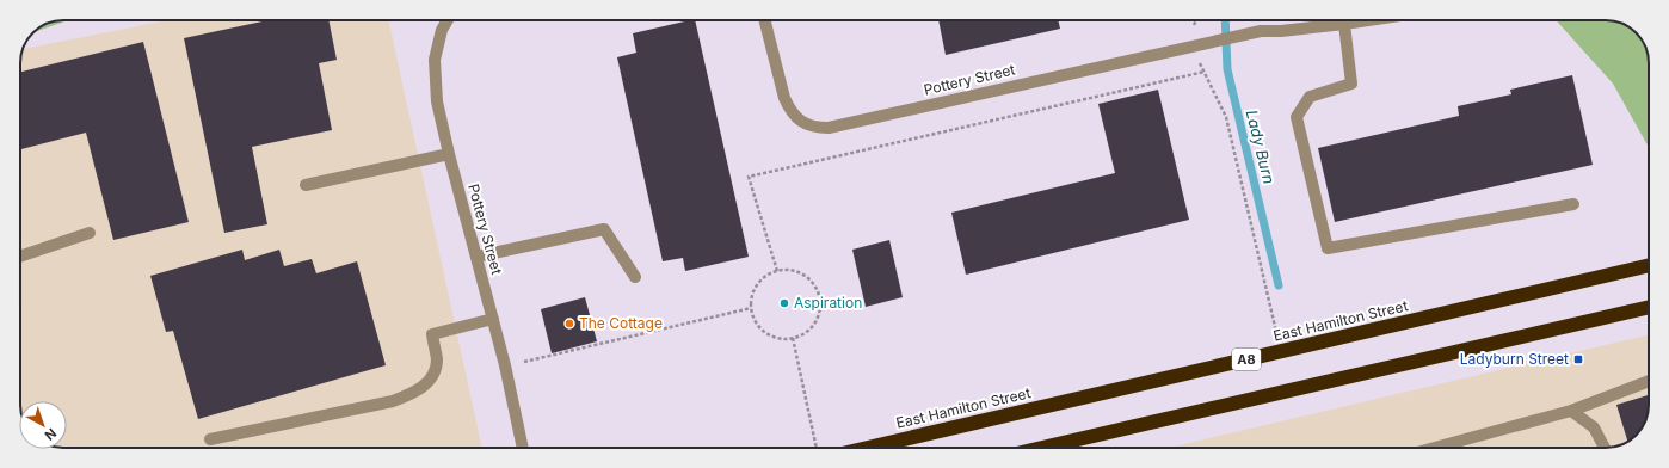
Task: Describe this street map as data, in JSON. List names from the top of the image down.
{
  "streets": {
    "highway": ["East Hamilton Street", "A8"],
    "street": ["Pottery Street"]
  },
  "water": ["Lady Burn"],
  "places": {
    "other": ["Aspiration", "The Cottage"],
    "transit": ["Ladyburn Street"]
  },
  "north": "bottom right"
}
